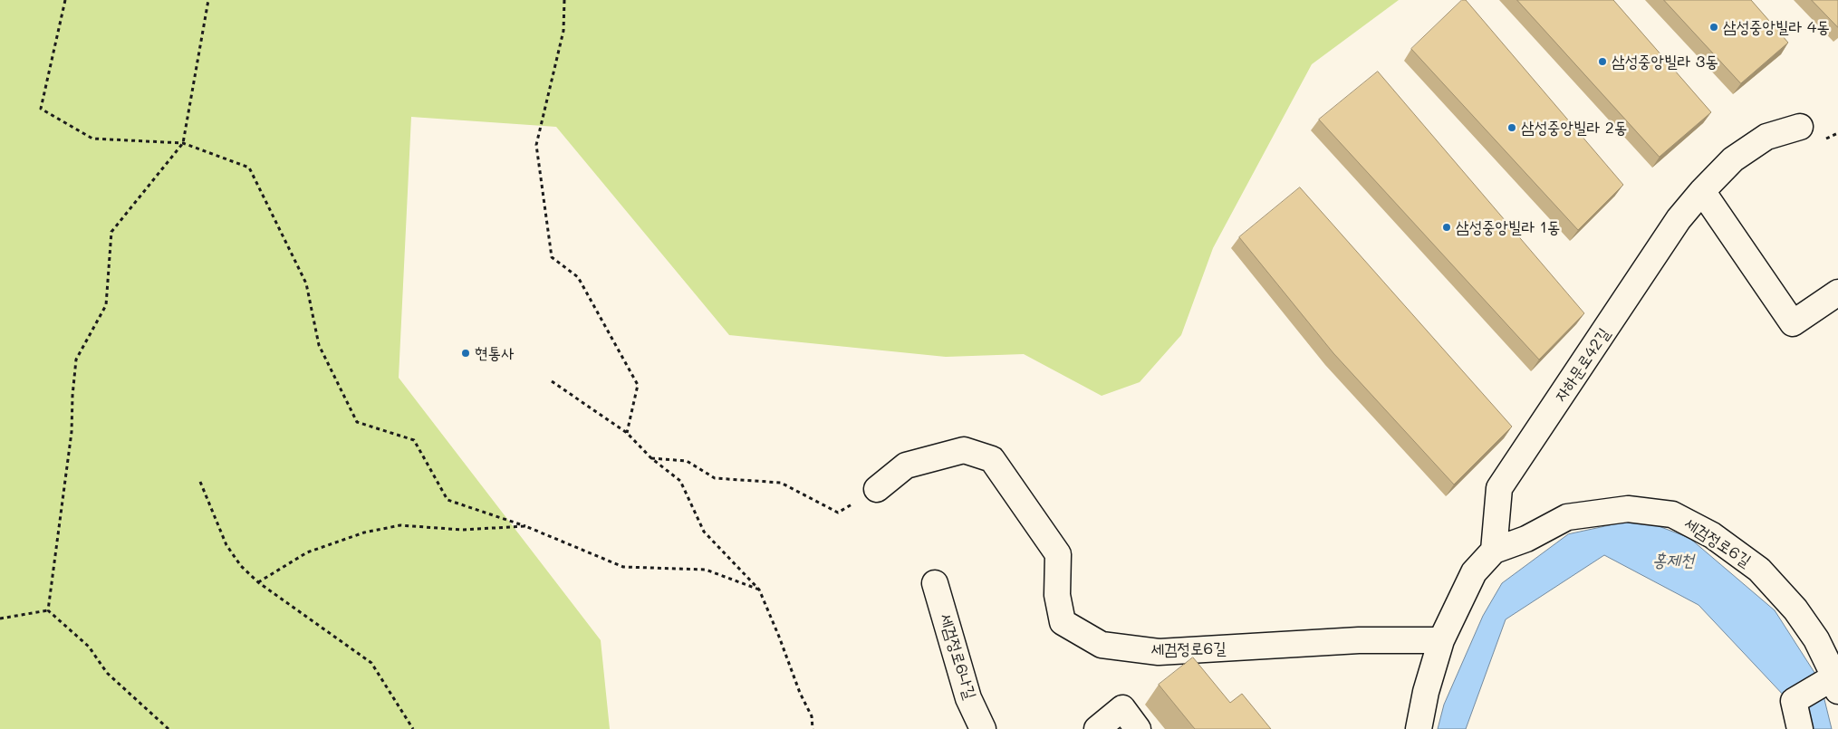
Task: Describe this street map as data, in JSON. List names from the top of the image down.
{
  "streets": {
    "street": ["자하문로42길", "세검정로6길", "세검정로6나길"]
  },
  "crossings": [
    ["자하문로42길", "세검정로6길"]
  ],
  "water": ["홍제천"],
  "places": [
    "삼성중앙빌라 4동",
    "삼성중앙빌라 3동",
    "삼성중앙빌라 2동",
    "삼성중앙빌라 1동",
    "현통사"
  ]
}
